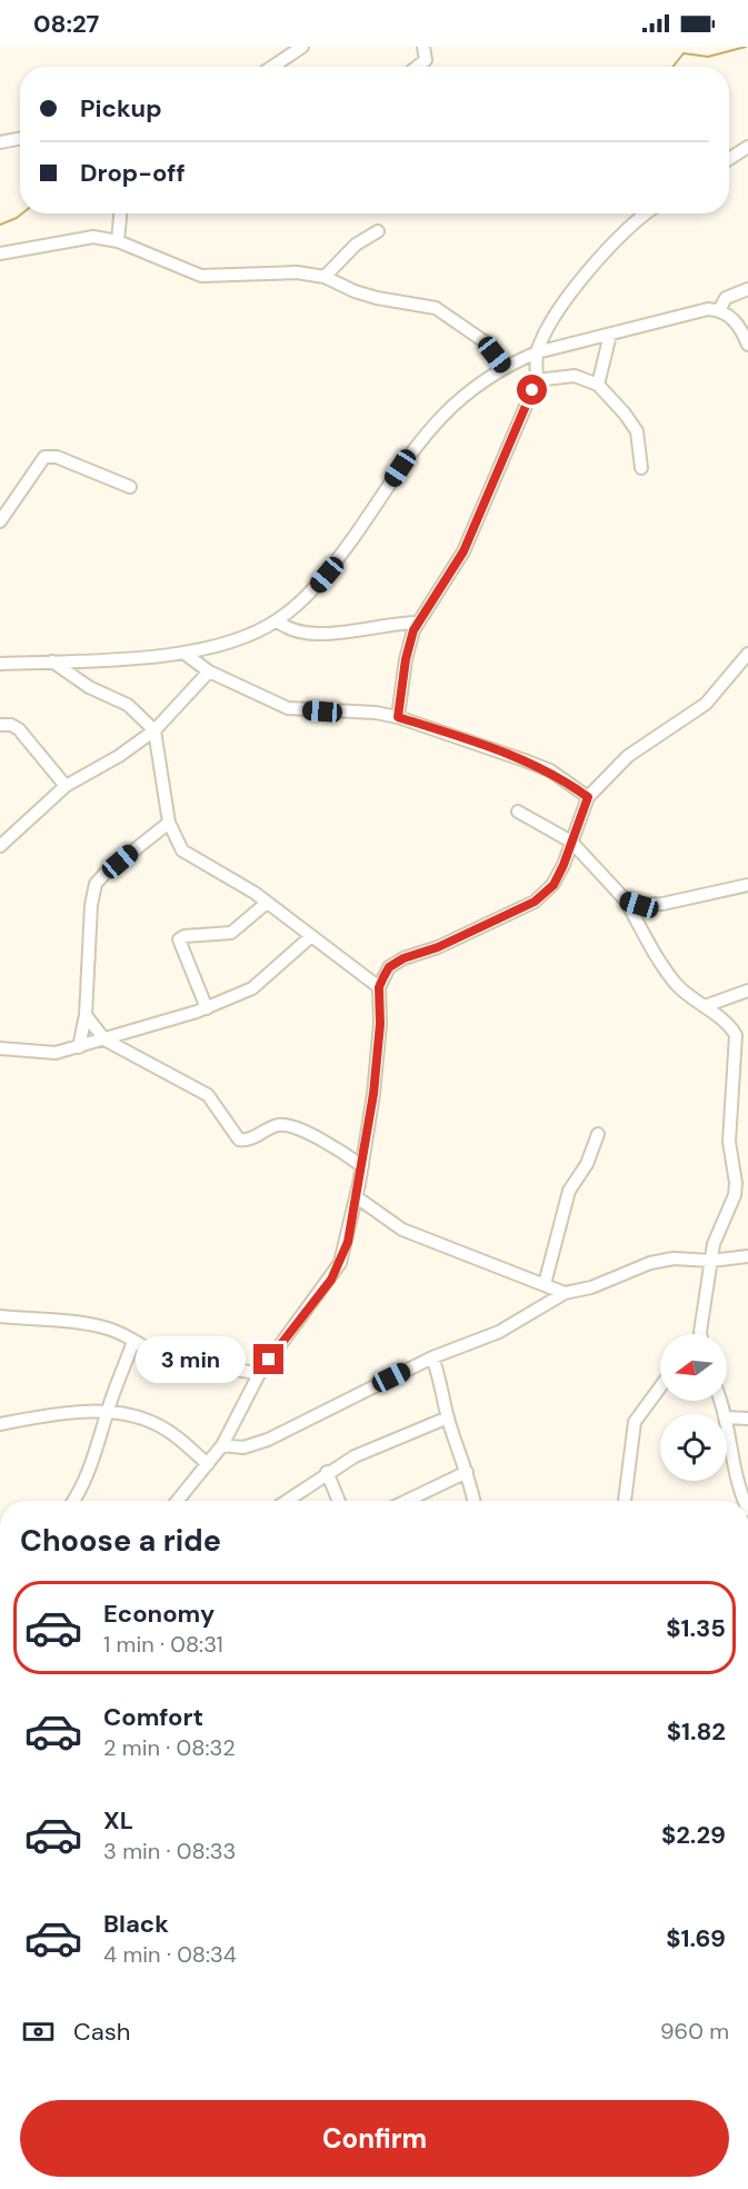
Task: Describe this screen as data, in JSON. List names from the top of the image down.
{
  "north": "left",
  "page": {
    "status": "08:27",
    "banner": ["Pickup", "Drop-off"],
    "bubble": "3 min",
    "heading": "Choose a ride",
    "list": [
      {
        "name": "Economy",
        "note": "1 min · 08:31",
        "value": "$1.35"
      },
      {
        "name": "Comfort",
        "note": "2 min · 08:32",
        "value": "$1.82"
      },
      {
        "name": "XL",
        "note": "3 min · 08:33",
        "value": "$2.29"
      },
      {
        "name": "Black",
        "note": "4 min · 08:34",
        "value": "$1.69"
      }
    ],
    "pay": ["Cash", "960 m"],
    "buttons": "Confirm"
  }
}
